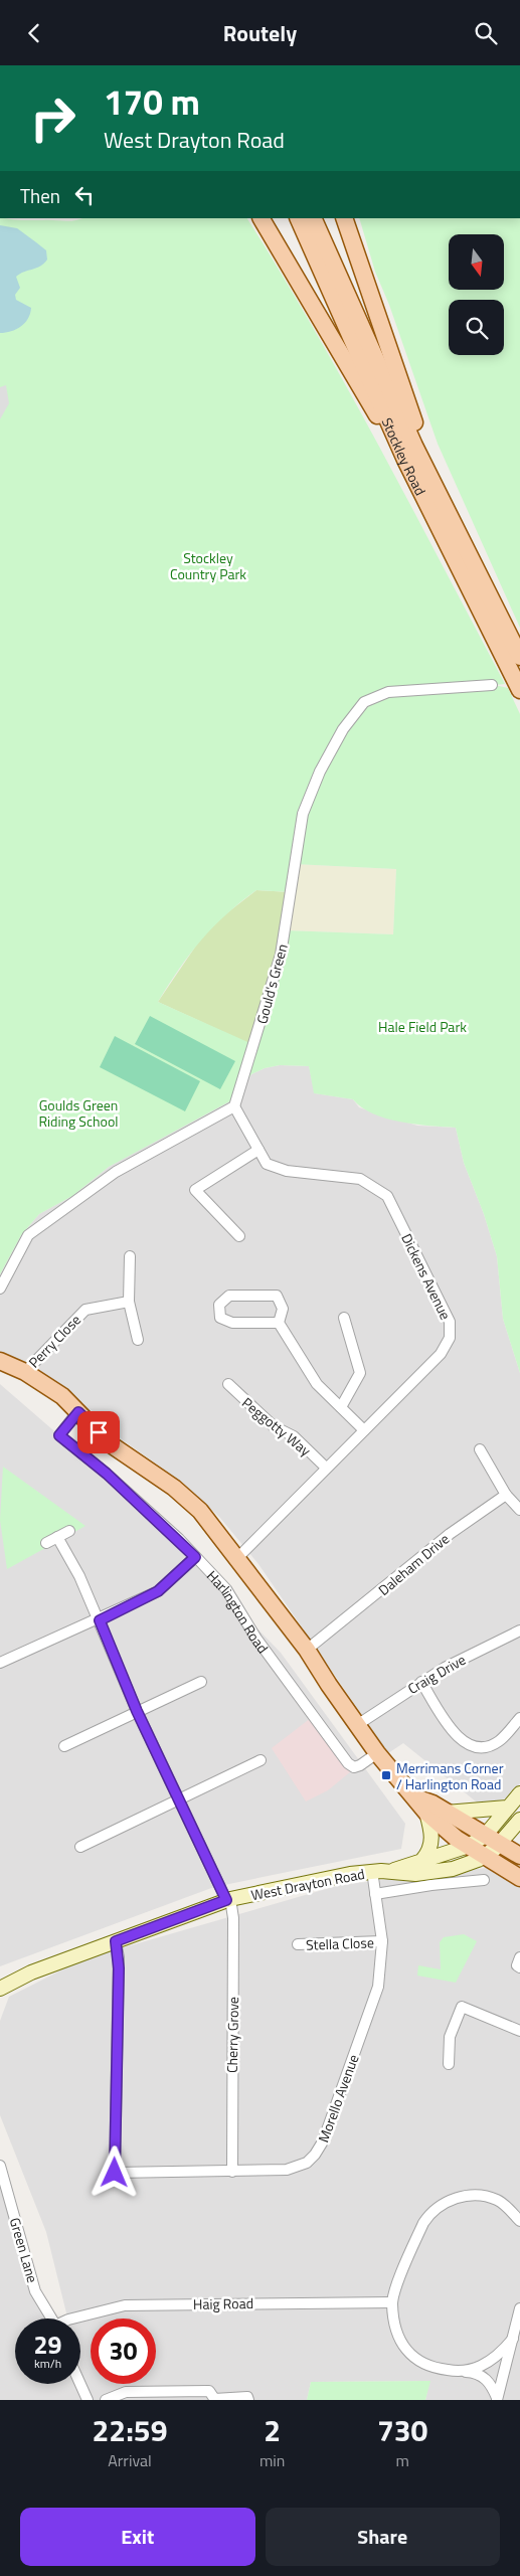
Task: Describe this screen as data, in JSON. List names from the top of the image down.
{
  "streets": {
    "main road": ["Stockley Road", "West Drayton Road"],
    "street": [
      "Gould's Green",
      "Dickens Avenue",
      "Perry Close",
      "Peggotty Way",
      "Daleham Drive",
      "Harlington Road",
      "Craig Drive",
      "Stella Close",
      "Cherry Grove",
      "Morello Avenue",
      "Green Lane",
      "Haig Road"
    ]
  },
  "crossings": [
    ["Gould's Green", "Dickens Avenue"],
    ["Dickens Avenue", "Peggotty Way"],
    ["West Drayton Road", "Cherry Grove"],
    ["West Drayton Road", "Morello Avenue"],
    ["Stella Close", "Morello Avenue"],
    ["Cherry Grove", "Morello Avenue"]
  ],
  "parks": ["Stockley Country Park", "Hale Field Park", "Goulds Green Riding School"],
  "places": {
    "transit": ["Merrimans Corner / Harlington Road"]
  },
  "north": "bottom",
  "page": {
    "header": "Routely",
    "turn": ["170 m", "West Drayton Road"],
    "then": "Then",
    "speed": "29 km/h",
    "limit": "30",
    "eta": [
      "22:59",
      "Arrival",
      "2",
      "min",
      "730",
      "m"
    ],
    "buttons": ["Exit", "Share"]
  }
}
